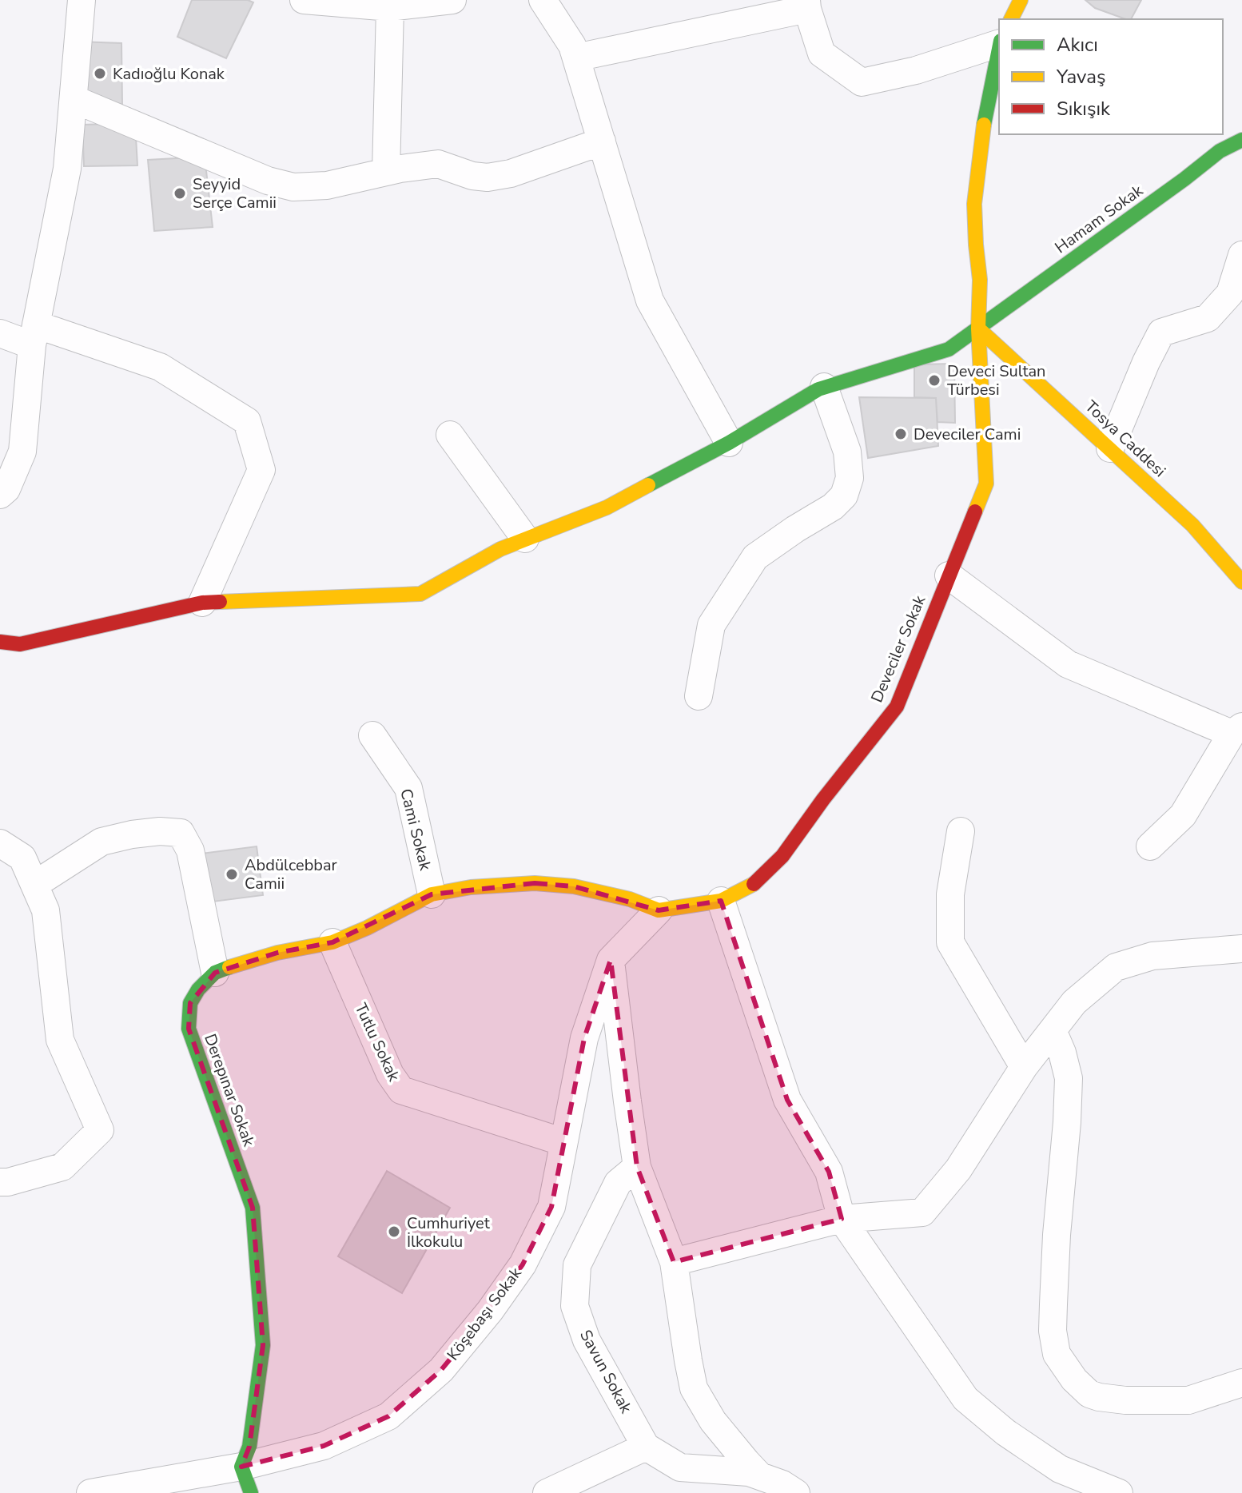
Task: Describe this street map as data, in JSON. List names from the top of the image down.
{
  "streets": {
    "street": [
      "Hamam Sokak",
      "Tosya Caddesi",
      "Deveciler Sokak",
      "Cami Sokak",
      "Tutlu Sokak",
      "Derepınar Sokak",
      "Köşebaşı Sokak",
      "Savun Sokak"
    ]
  },
  "crossings": [
    ["Hamam Sokak", "Tosya Caddesi"],
    ["Hamam Sokak", "Deveciler Sokak"],
    ["Tosya Caddesi", "Deveciler Sokak"],
    ["Deveciler Sokak", "Derepınar Sokak"],
    ["Deveciler Sokak", "Köşebaşı Sokak"],
    ["Cami Sokak", "Derepınar Sokak"],
    ["Tutlu Sokak", "Derepınar Sokak"],
    ["Tutlu Sokak", "Köşebaşı Sokak"],
    ["Derepınar Sokak", "Köşebaşı Sokak"]
  ],
  "places": [
    "Kadıoğlu Konak",
    "Seyyid Serçe Camii",
    "Deveci Sultan Türbesi",
    "Deveciler Cami",
    "Abdülcebbar Camii",
    "Cumhuriyet İlkokulu"
  ],
  "legend": ["Akıcı", "Yavaş", "Sıkışık"]
}
